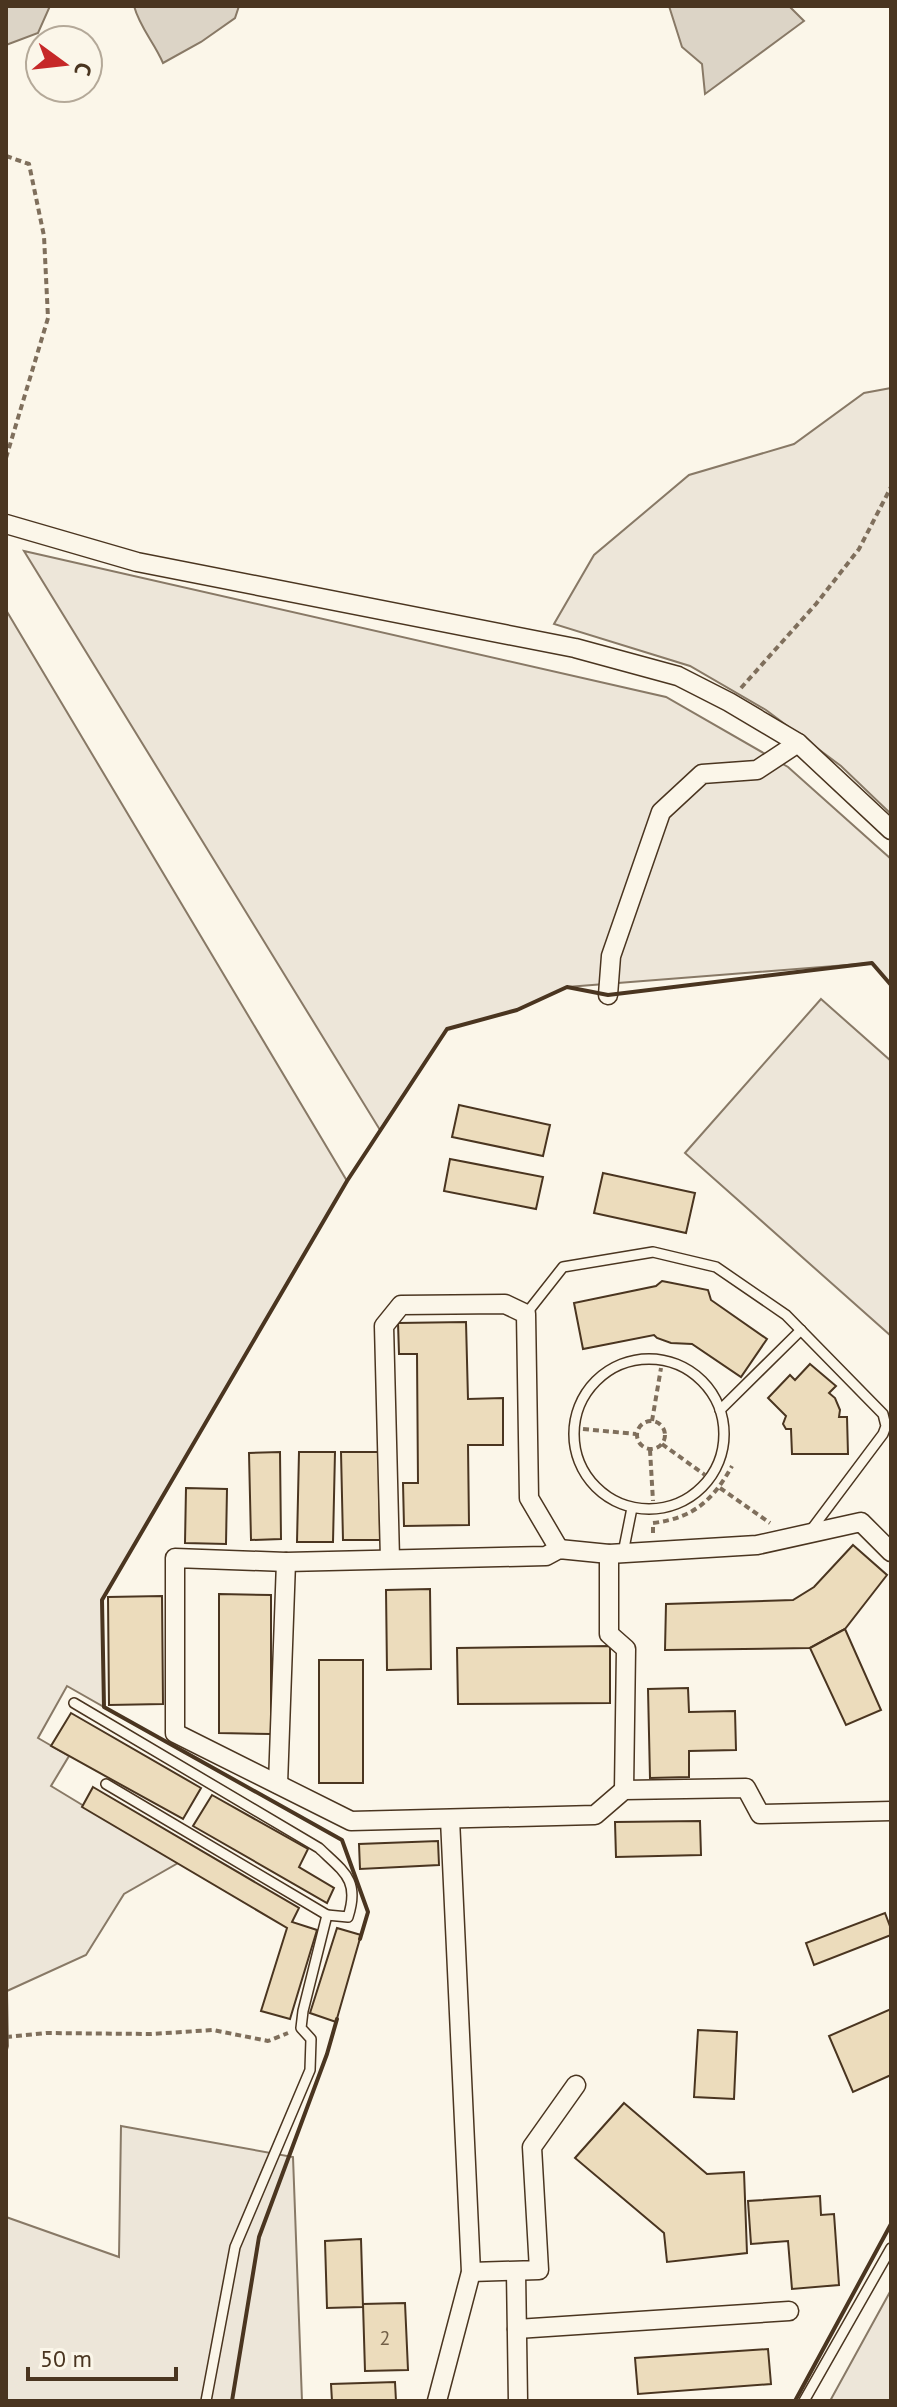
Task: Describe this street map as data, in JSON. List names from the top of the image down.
{
  "house_numbers": ["2"],
  "scale_bar": "50 m",
  "north": "right"
}
